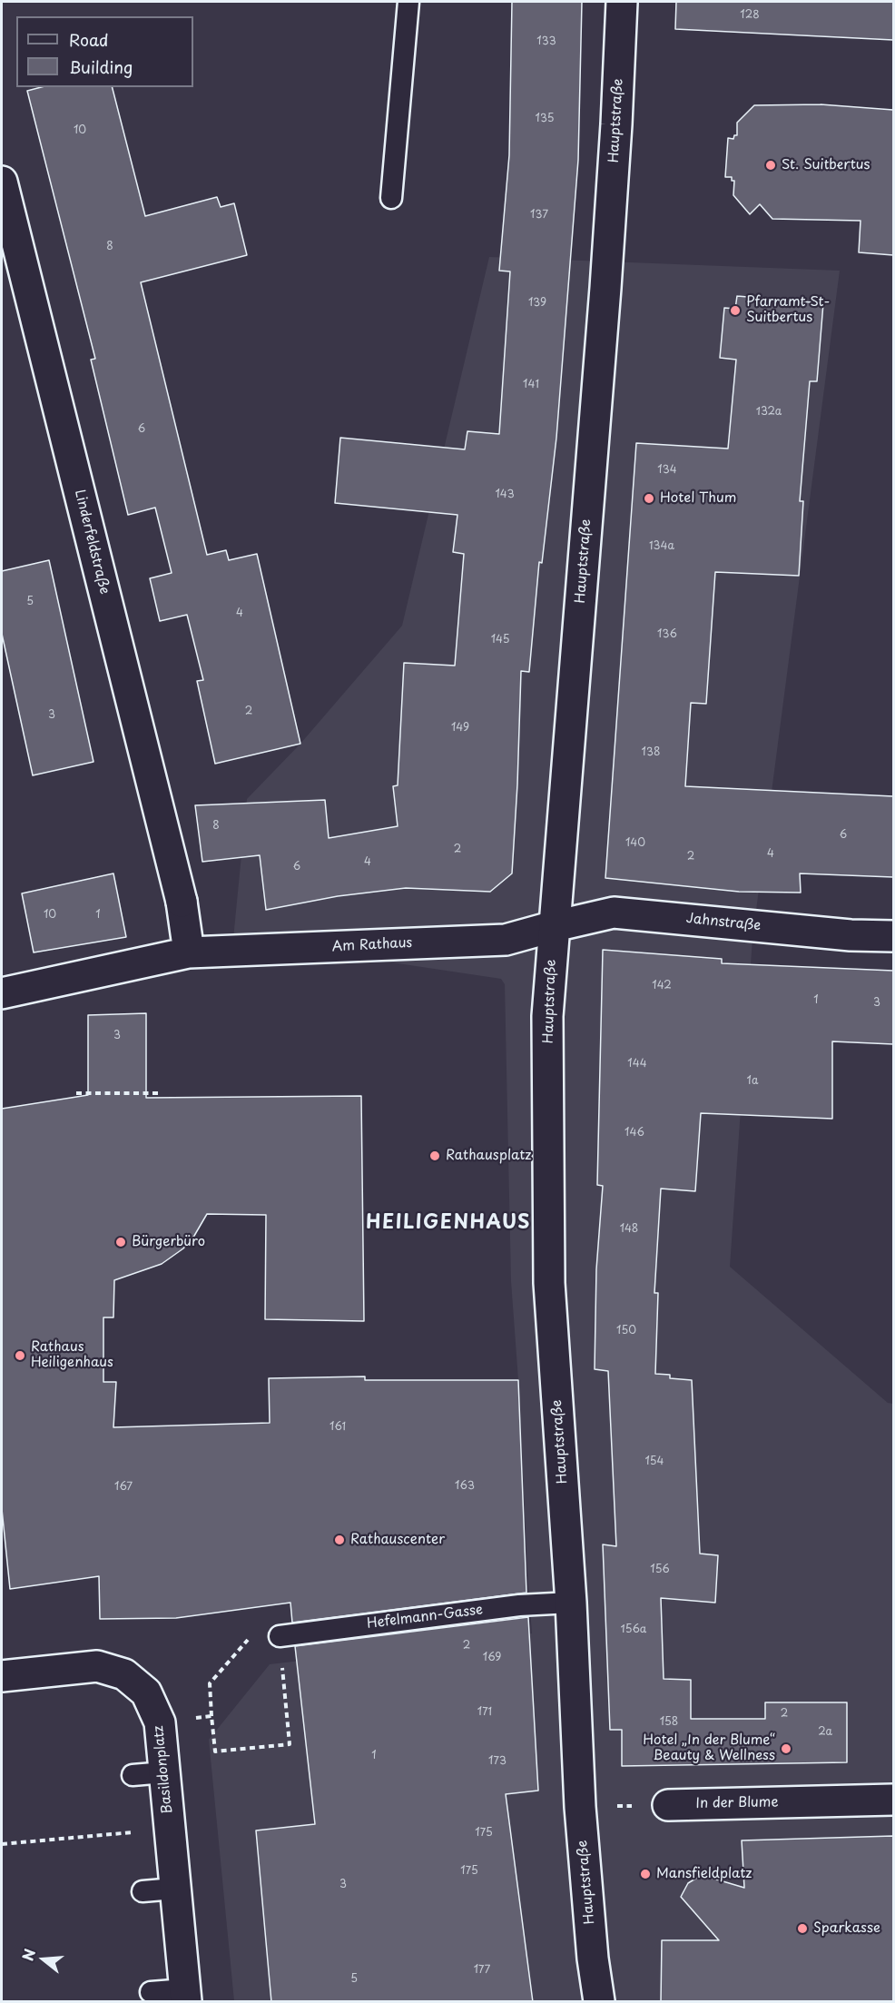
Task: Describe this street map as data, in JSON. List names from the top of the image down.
{
  "streets": {
    "street": [
      "Hauptstraße",
      "Linderfeldstraße",
      "Jahnstraße",
      "Am Rathaus",
      "Basildonplatz",
      "In der Blume"
    ],
    "lane": ["Hefelmann-Gasse"]
  },
  "crossings": [
    ["Hauptstraße", "Jahnstraße"],
    ["Hauptstraße", "Am Rathaus"],
    ["Hauptstraße", "Hefelmann-Gasse"],
    ["Linderfeldstraße", "Am Rathaus"],
    ["Jahnstraße", "Am Rathaus"]
  ],
  "districts": ["HEILIGENHAUS"],
  "places": [
    "St. Suitbertus",
    "Pfarramt St- Suitbertus",
    "Hotel Thum",
    "Rathausplatz",
    "Bürgerbüro",
    "Rathaus Heiligenhaus",
    "Rathauscenter",
    "Hotel „In der Blume“ Beauty & Wellness",
    "Mansfieldplatz",
    "Sparkasse"
  ],
  "house_numbers": [
    "128",
    "133",
    "135",
    "10",
    "137",
    "8",
    "139",
    "141",
    "132a",
    "6",
    "134",
    "143",
    "134a",
    "5",
    "4",
    "136",
    "145",
    "2",
    "3",
    "149",
    "138",
    "8",
    "6",
    "140",
    "2",
    "4",
    "2",
    "4",
    "6",
    "10",
    "1",
    "142",
    "1",
    "3",
    "3",
    "144",
    "1a",
    "146",
    "148",
    "150",
    "161",
    "154",
    "163",
    "167",
    "156",
    "156a",
    "2",
    "169",
    "171",
    "2",
    "158",
    "2a",
    "1",
    "173",
    "175",
    "175",
    "3",
    "177",
    "5"
  ],
  "legend": ["Road", "Building"],
  "north": "left"
}
